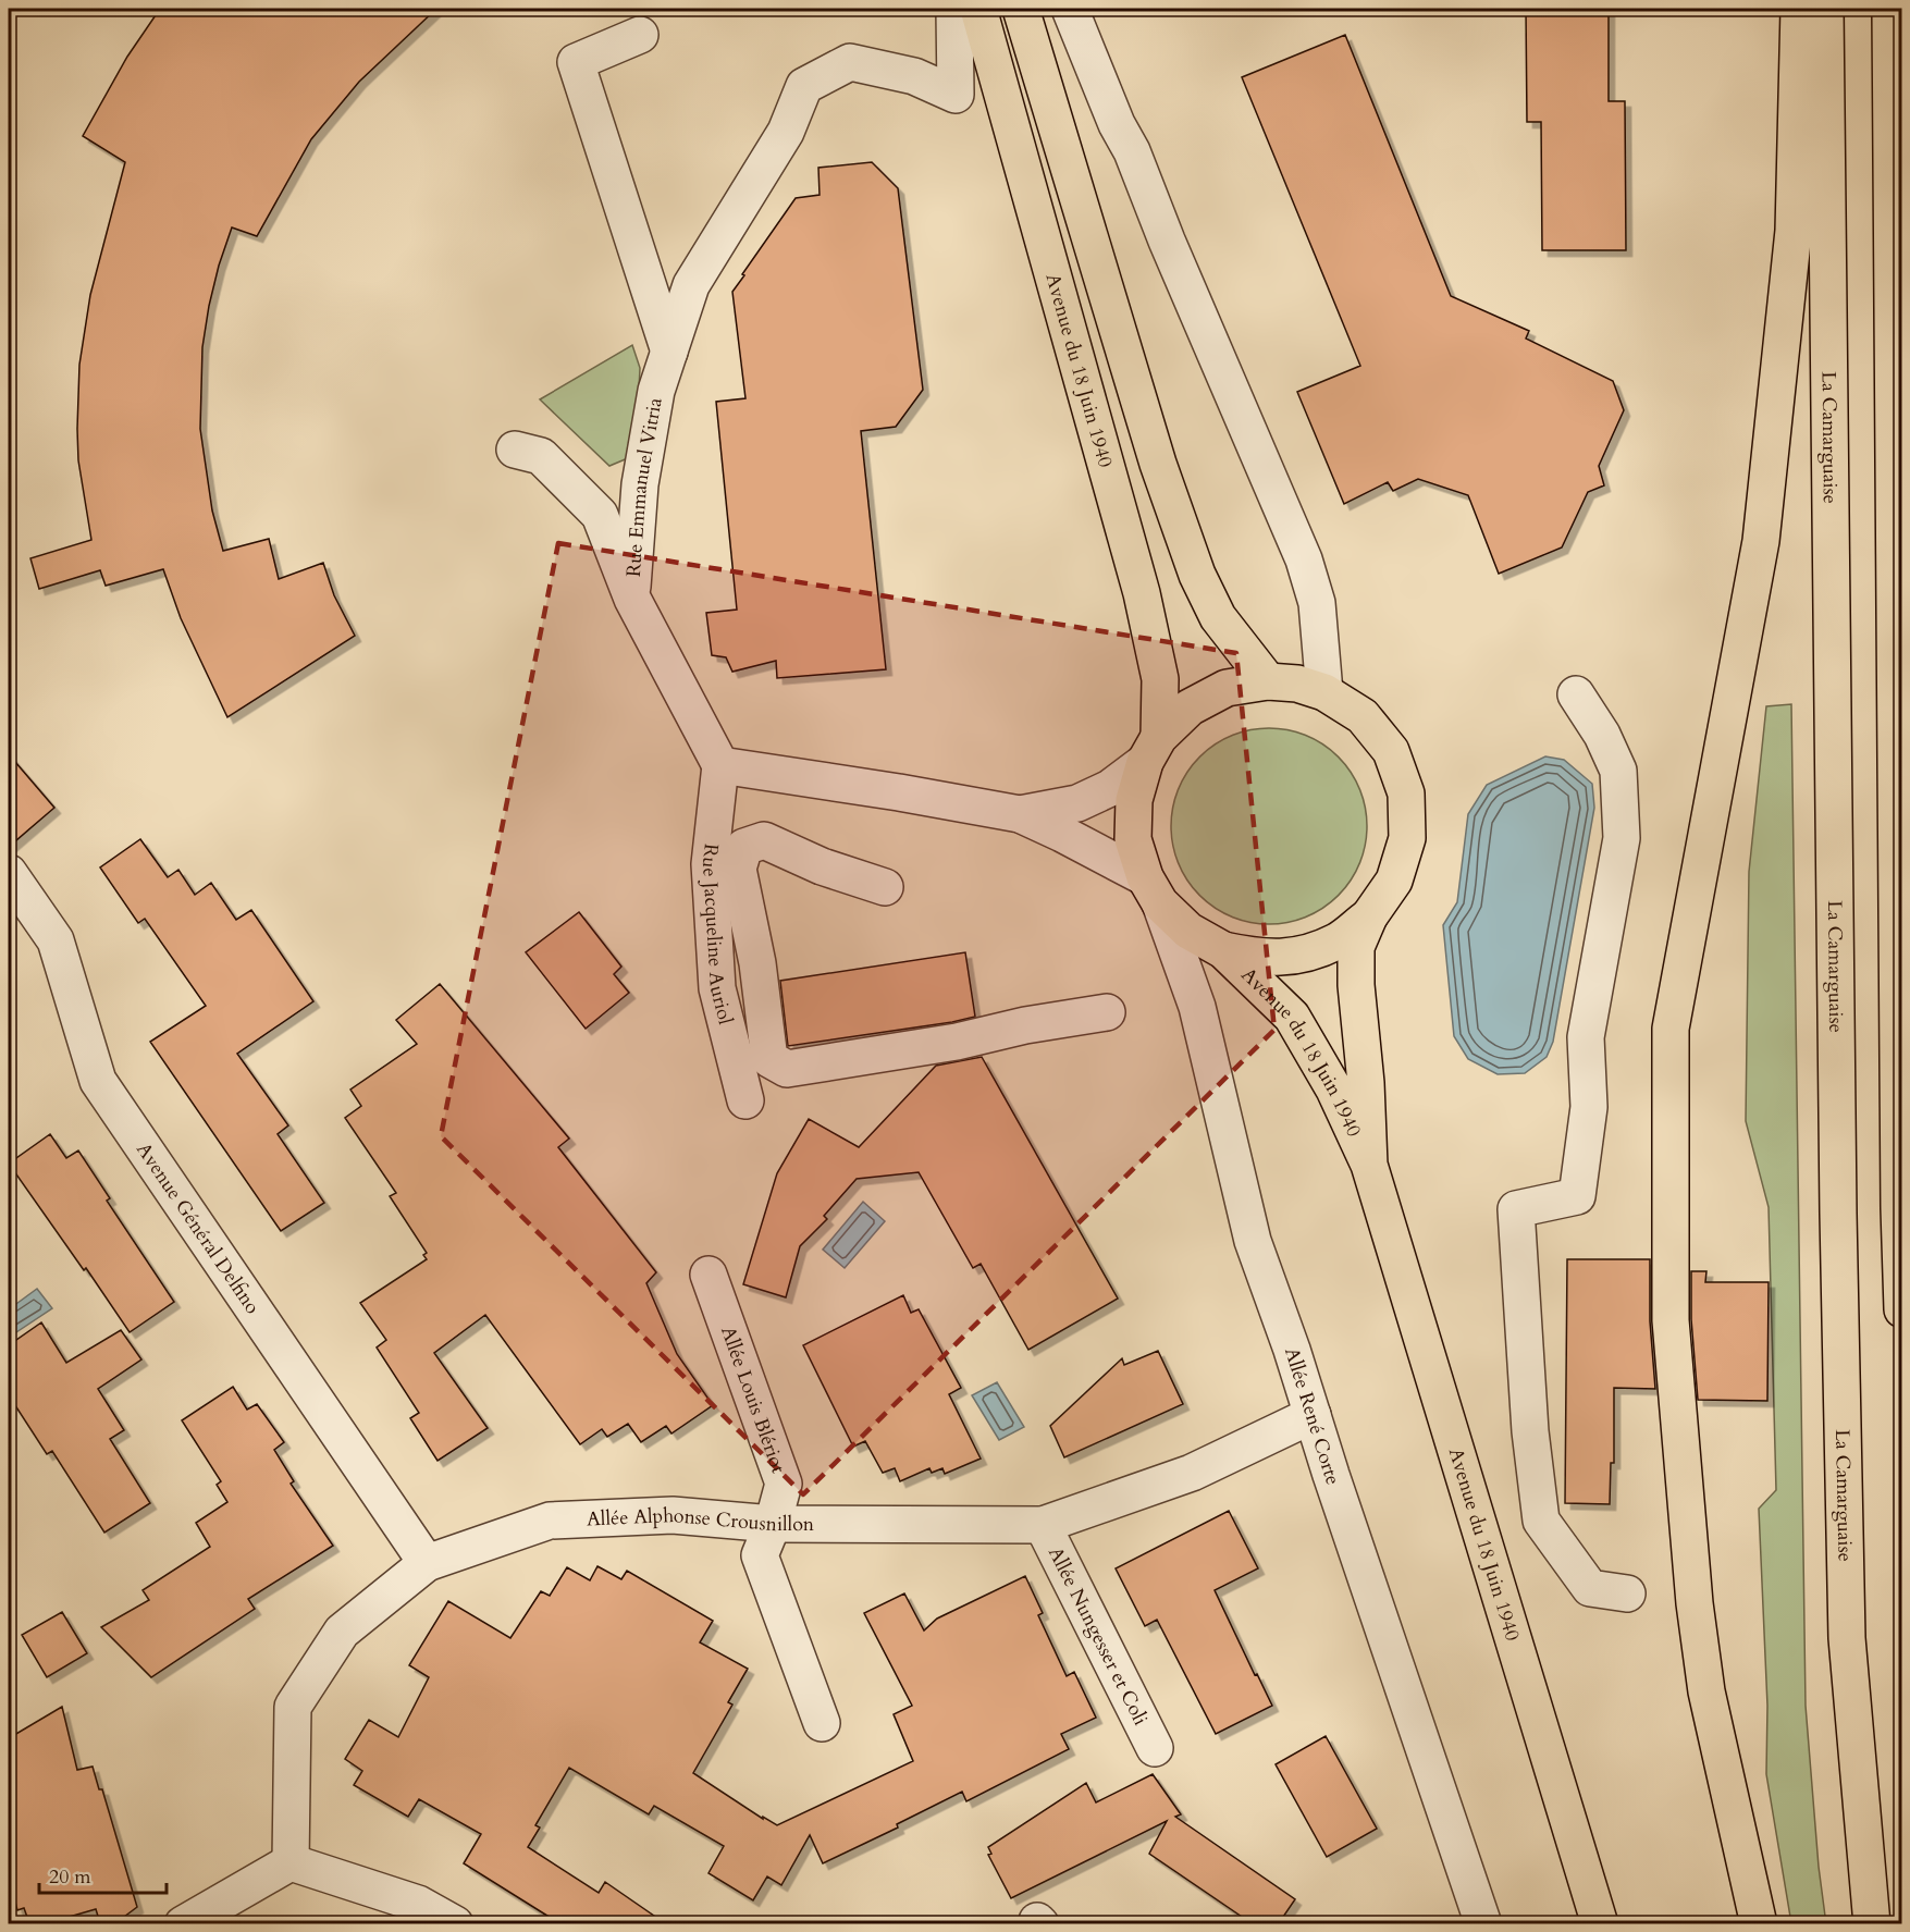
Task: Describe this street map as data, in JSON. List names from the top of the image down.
{
  "streets": {
    "main road": ["Avenue du 18 Juin 1940", "La Camarguaise"],
    "street": [
      "Rue Emmanuel Vitria",
      "Rue Jacqueline Auriol",
      "Avenue Général Delfino",
      "Allée Louis Blériot",
      "Allée René Corte",
      "Allée Alphonse Crousnillon",
      "Allée Nungesser et Coli"
    ]
  },
  "crossings": [
    ["Avenue du 18 Juin 1940", "Allée René Corte"],
    ["Rue Emmanuel Vitria", "Rue Jacqueline Auriol"],
    ["Avenue Général Delfino", "Allée Alphonse Crousnillon"],
    ["Allée Louis Blériot", "Allée Alphonse Crousnillon"],
    ["Allée René Corte", "Allée Alphonse Crousnillon"],
    ["Allée Alphonse Crousnillon", "Allée Nungesser et Coli"]
  ],
  "scale_bar": "20 m"
}
